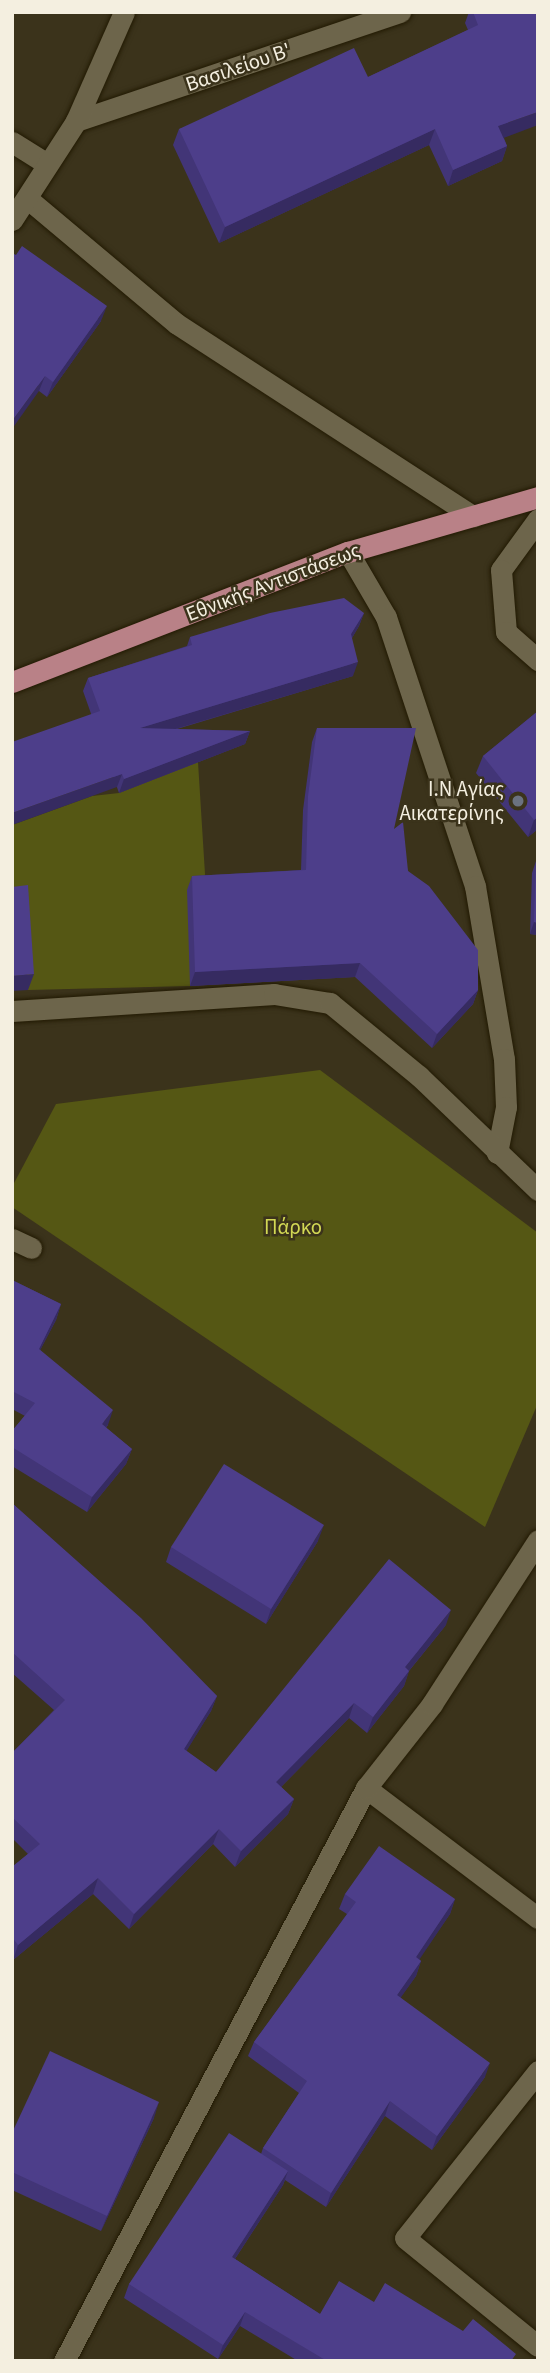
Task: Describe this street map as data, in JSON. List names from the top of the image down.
{
  "streets": {
    "main road": ["Εθνικής Αντιστάσεως"],
    "street": ["Βασιλείου Β'"]
  },
  "parks": ["Πάρκο"],
  "places": ["Ι.Ν Αγίας Αικατερίνης"]
}
